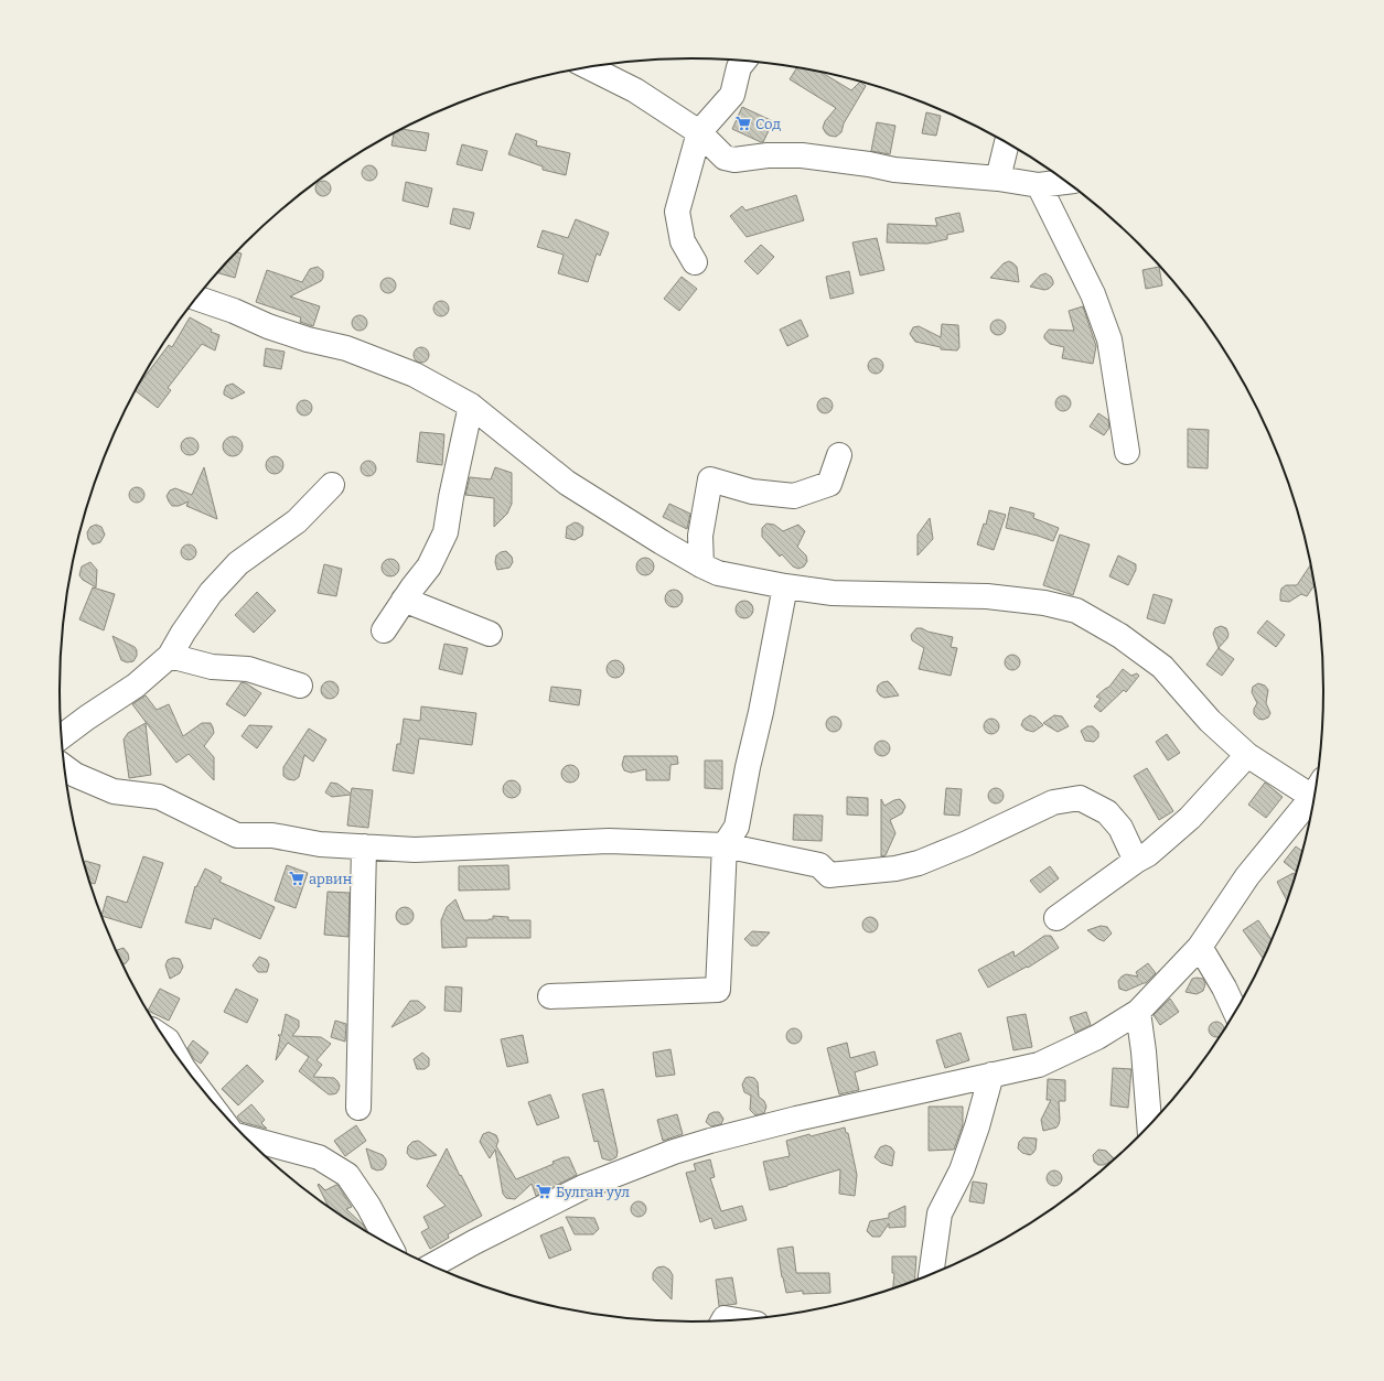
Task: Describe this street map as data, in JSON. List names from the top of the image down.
{
  "places": {
    "supermarket": ["Сод", "арвин", "Булган уул"]
  }
}
